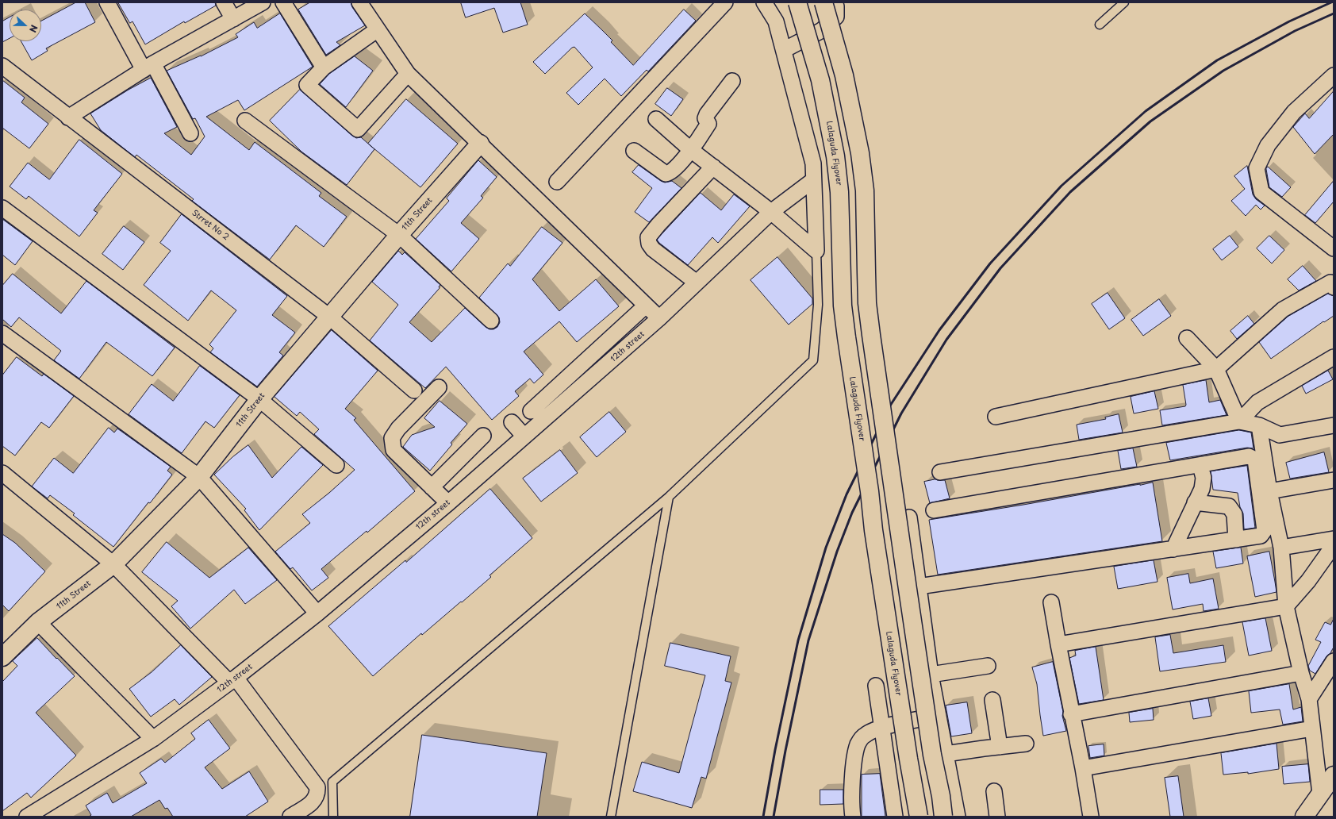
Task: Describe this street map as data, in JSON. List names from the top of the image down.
{
  "streets": {
    "main road": ["Lalaguda Flyover", "11th Street"],
    "street": ["Strret No 2", "12th street"]
  },
  "crossings": [
    ["11th Street", "Strret No 2"]
  ],
  "north": "right"
}
